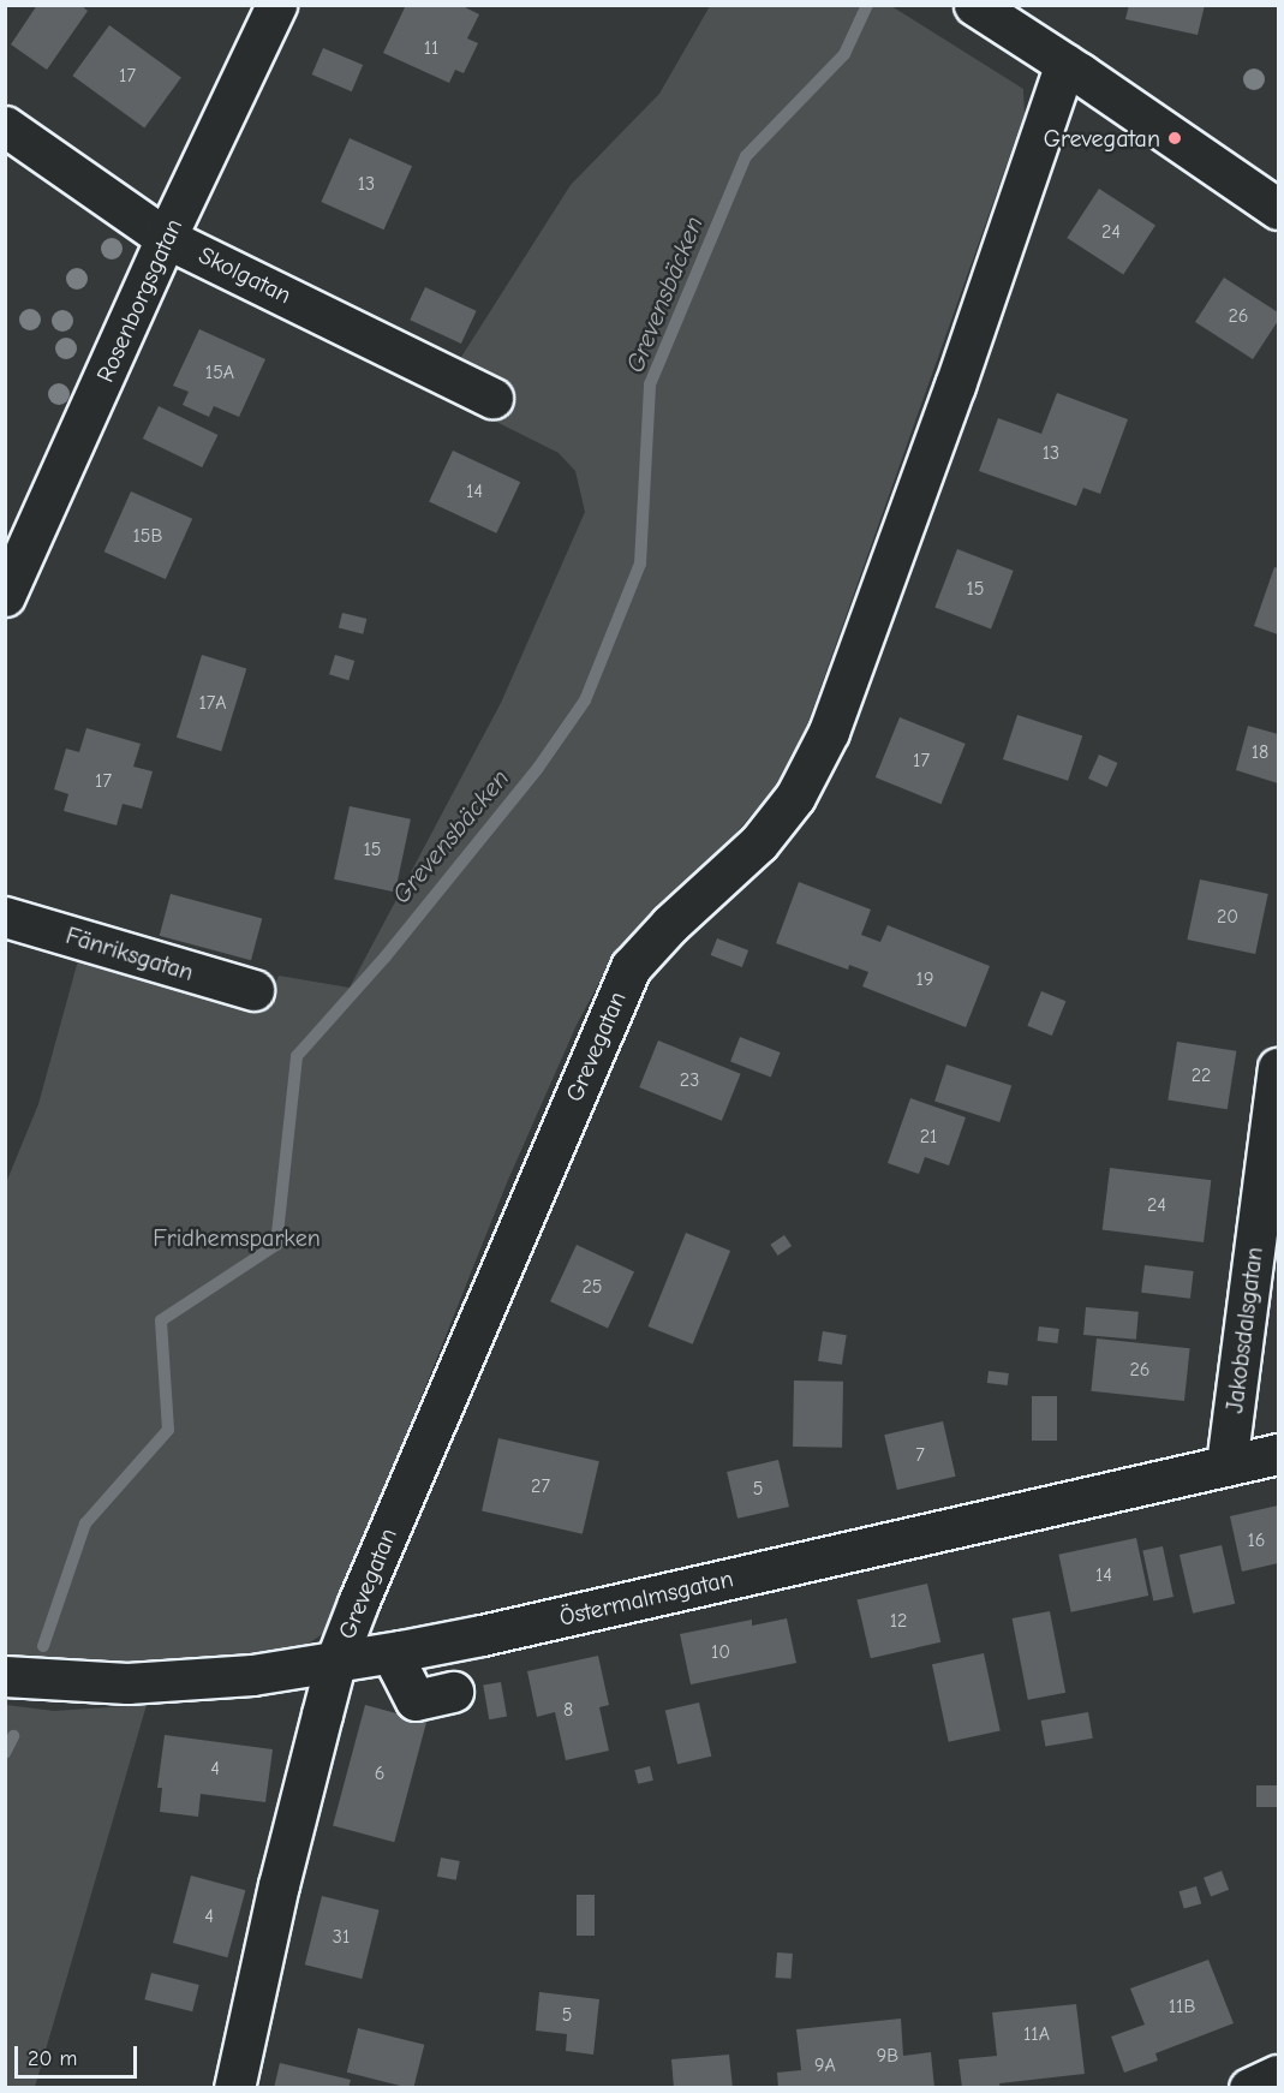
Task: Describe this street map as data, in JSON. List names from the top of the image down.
{
  "streets": {
    "street": [
      "Skolgatan",
      "Rosenborgsgatan",
      "Fänriksgatan",
      "Grevegatan",
      "Jakobsdalsgatan",
      "Östermalmsgatan"
    ]
  },
  "crossings": [
    ["Skolgatan", "Rosenborgsgatan"],
    ["Grevegatan", "Östermalmsgatan"],
    ["Jakobsdalsgatan", "Östermalmsgatan"]
  ],
  "water": ["Grevensbäcken"],
  "parks": ["Fridhemsparken"],
  "places": ["Grevegatan"],
  "house_numbers": [
    "11",
    "17",
    "13",
    "24",
    "26",
    "15A",
    "13",
    "14",
    "15B",
    "15",
    "17A",
    "18",
    "17",
    "17",
    "15",
    "20",
    "19",
    "22",
    "23",
    "21",
    "24",
    "25",
    "26",
    "7",
    "27",
    "5",
    "16",
    "14",
    "12",
    "10",
    "8",
    "4",
    "6",
    "4",
    "31",
    "11B",
    "5",
    "11A",
    "9B",
    "9A"
  ],
  "scale_bar": "20 m"
}
